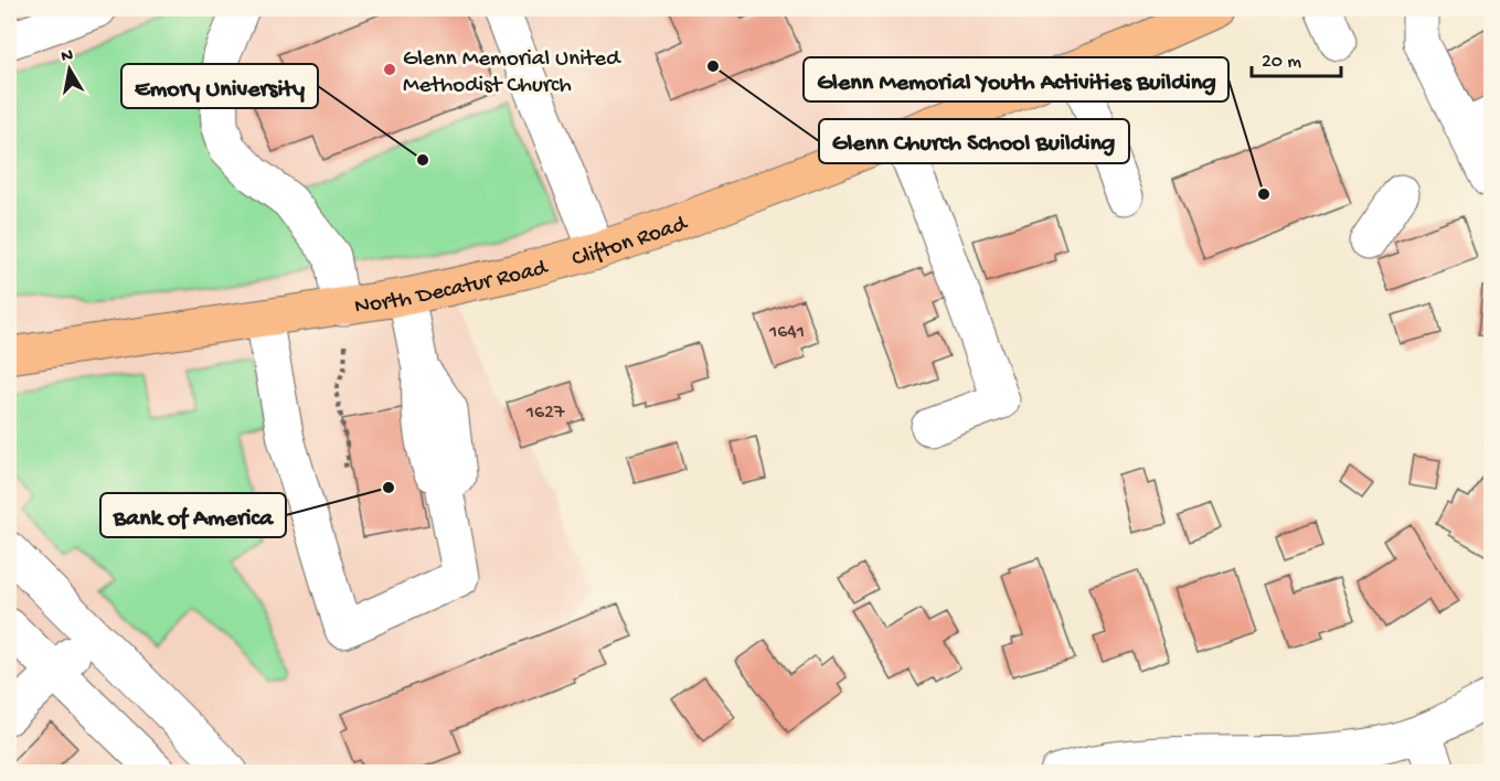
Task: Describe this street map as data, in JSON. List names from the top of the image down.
{
  "streets": {
    "main road": ["Clifton Road", "North Decatur Road"]
  },
  "crossings": [
    ["Clifton Road", "North Decatur Road"]
  ],
  "places": [
    "Glenn Church School Building",
    "Glenn Memorial United Methodist Church",
    "Emory University",
    "Glenn Memorial Youth Activities Building",
    "Bank of America"
  ],
  "house_numbers": ["1641", "1627"],
  "scale_bar": "20 m",
  "north": "top"
}
